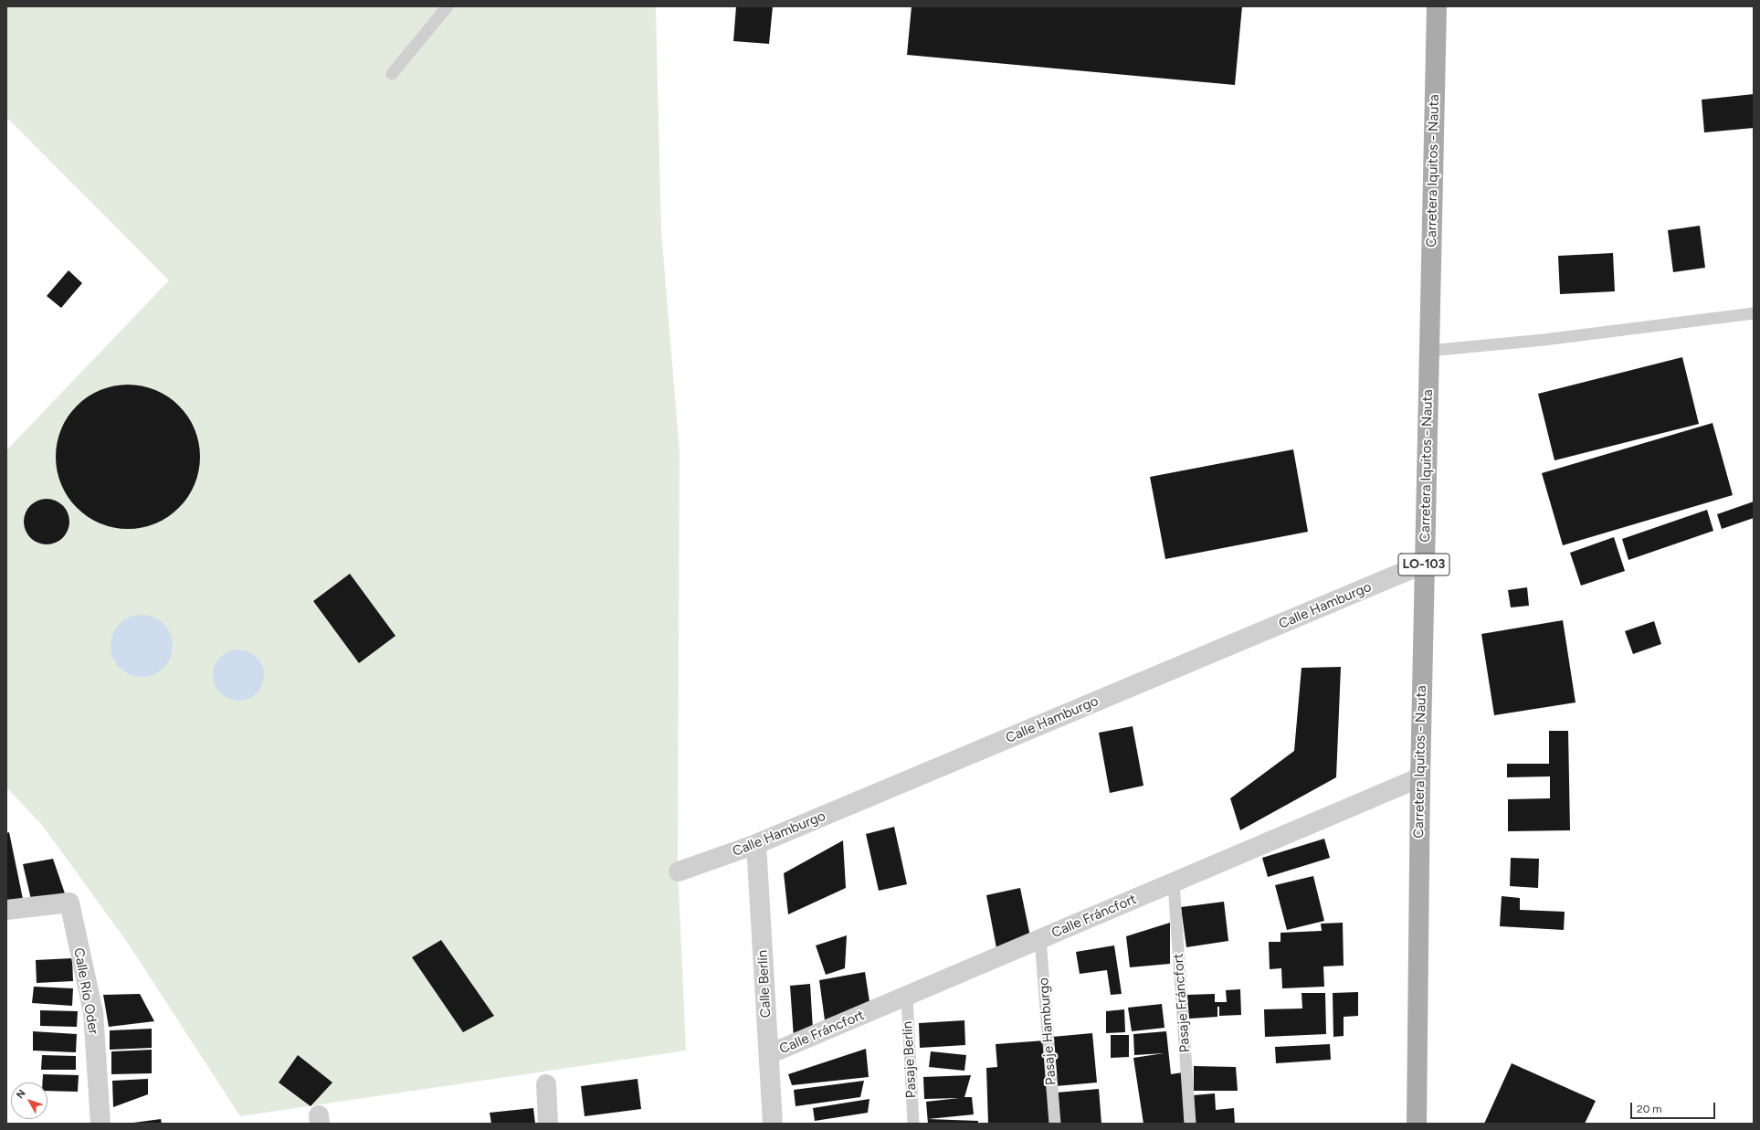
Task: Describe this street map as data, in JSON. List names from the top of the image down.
{
  "streets": {
    "main road": ["Carretera Iquitos - Nauta", "LO-103"],
    "street": [
      "Calle Hamburgo",
      "Calle Fráncfort",
      "Calle Berlín",
      "Calle Río Oder"
    ],
    "lane": ["Pasaje Fráncfort", "Pasaje Hamburgo", "Pasaje Berlín"]
  },
  "crossings": [
    ["Carretera Iquitos - Nauta", "Calle Hamburgo"],
    ["Carretera Iquitos - Nauta", "Calle Fráncfort"],
    ["Calle Hamburgo", "Calle Berlín"],
    ["Calle Fráncfort", "Calle Berlín"],
    ["Calle Fráncfort", "Pasaje Fráncfort"],
    ["Calle Fráncfort", "Pasaje Hamburgo"],
    ["Calle Fráncfort", "Pasaje Berlín"]
  ],
  "scale_bar": "20 m",
  "north": "top left"
}
